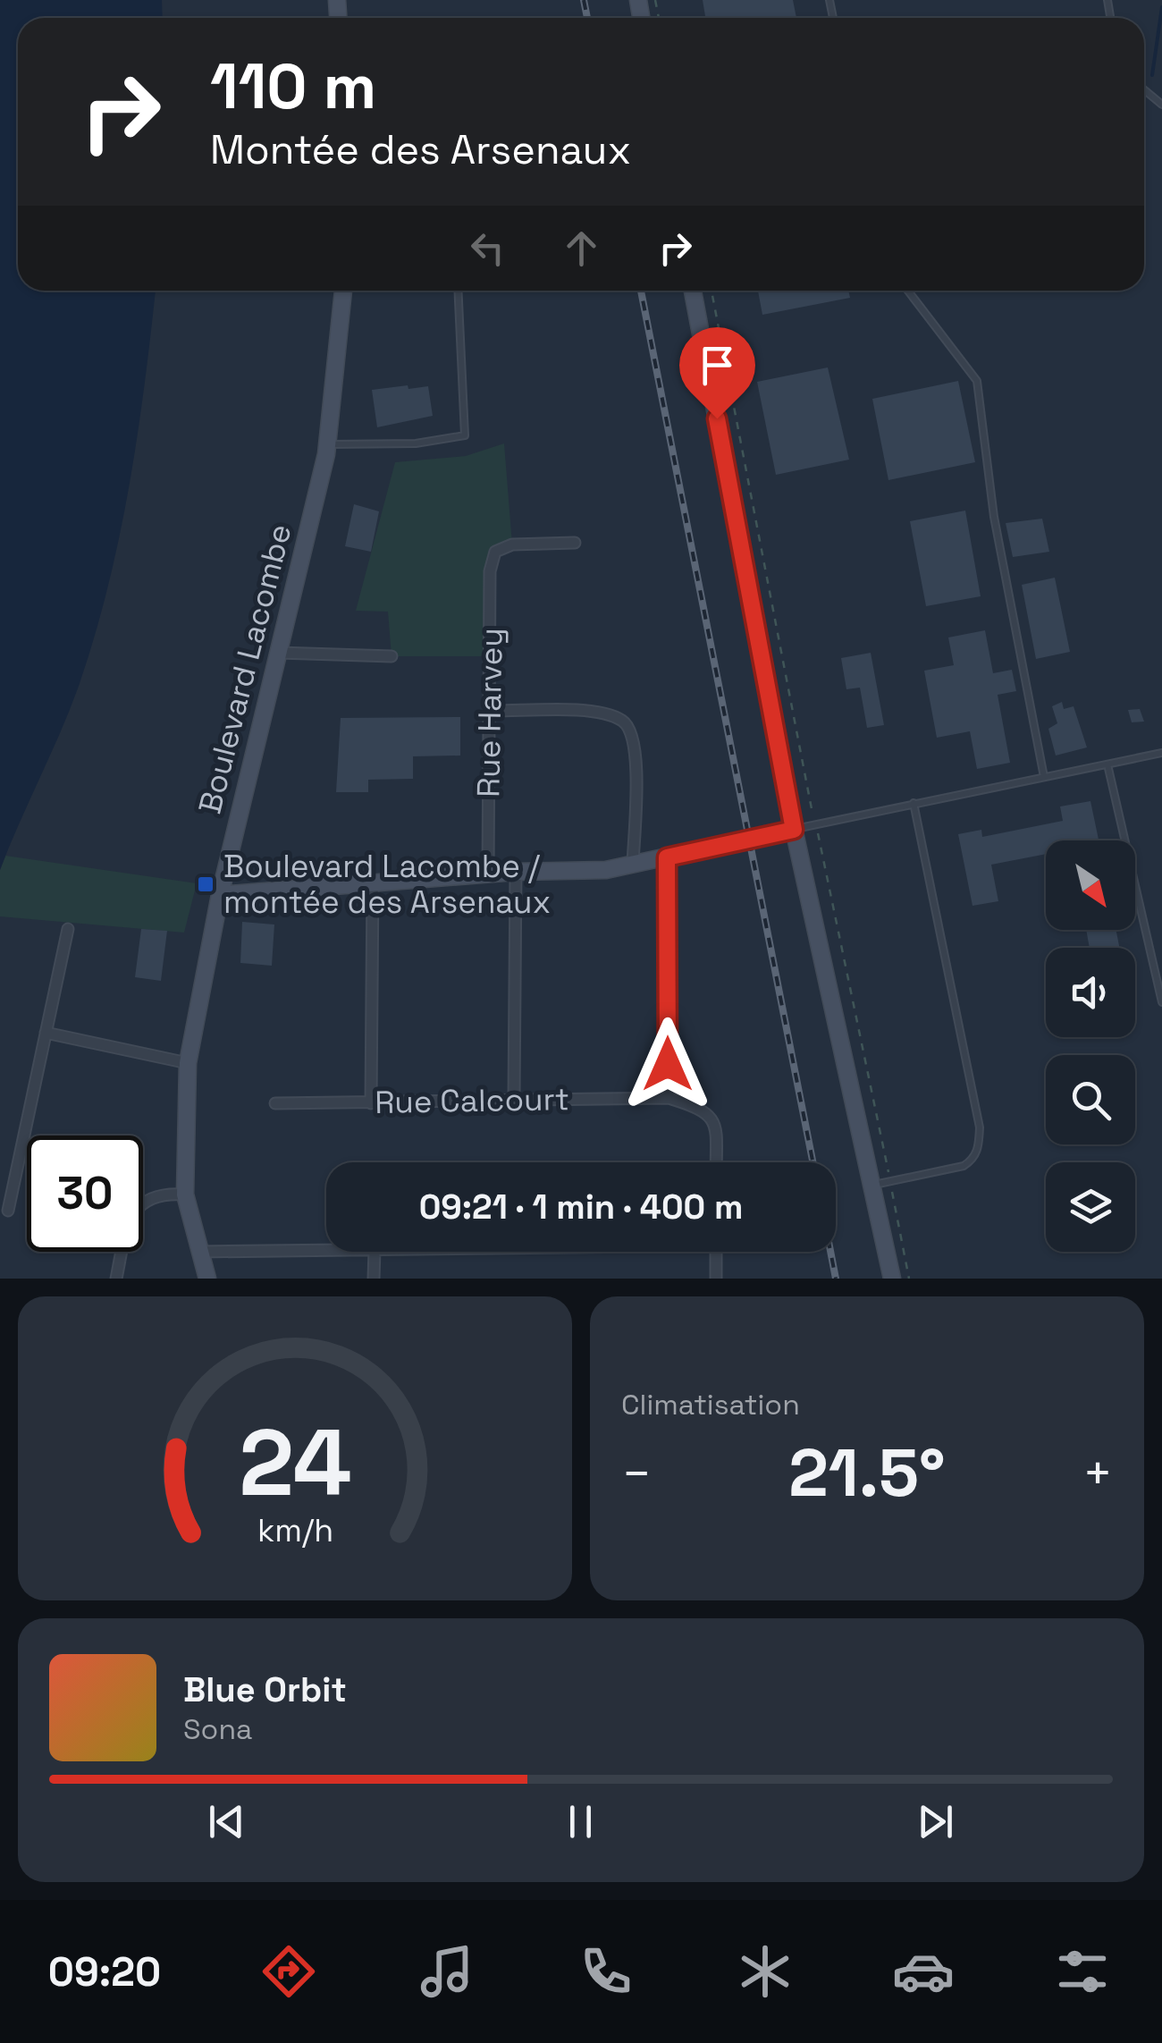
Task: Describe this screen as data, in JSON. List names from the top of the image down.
{
  "streets": {
    "street": ["Boulevard Lacombe", "Rue Harvey", "Rue Calcourt"]
  },
  "places": {
    "transit": ["Boulevard Lacombe / montée des Arsenaux"]
  },
  "north": "bottom right",
  "page": {
    "turn": ["110 m", "Montée des Arsenaux"],
    "limit": "30",
    "trip": "09:21 · 1 min · 400 m",
    "tile": "Climatisation",
    "heat": ["−", "21.5°", "+"],
    "song": ["Blue Orbit", "Sona"],
    "tabs": "09:20",
    "gauge": ["24", "km/h"]
  }
}
